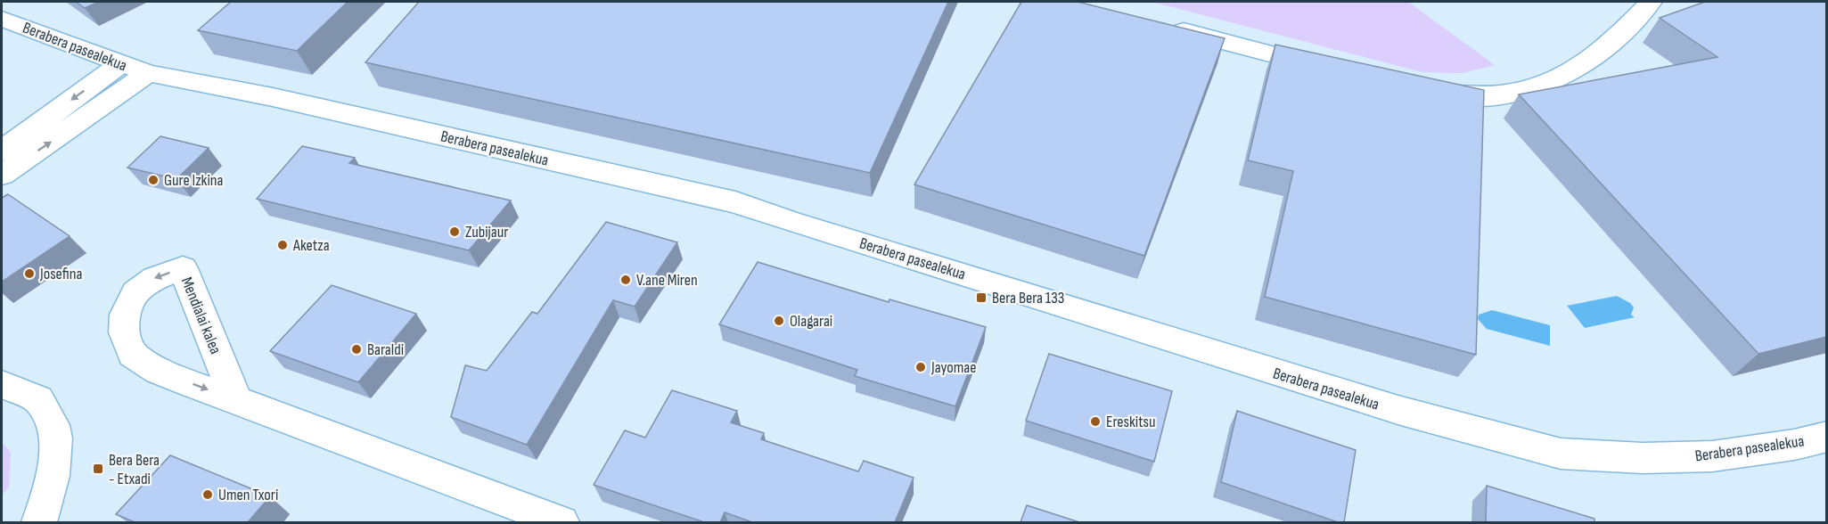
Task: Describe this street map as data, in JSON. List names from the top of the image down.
{
  "streets": {
    "street": ["Berabera pasealekua"]
  },
  "places": {
    "other": [
      "Gure Izkina",
      "Zubijaur",
      "Aketza",
      "Josefina",
      "V.ane Miren",
      "Olagarai",
      "Baraldi",
      "Jayomae",
      "Ereskitsu",
      "Umen Txori"
    ],
    "transit": ["Bera Bera 133", "Bera Bera - Etxadi"]
  }
}
